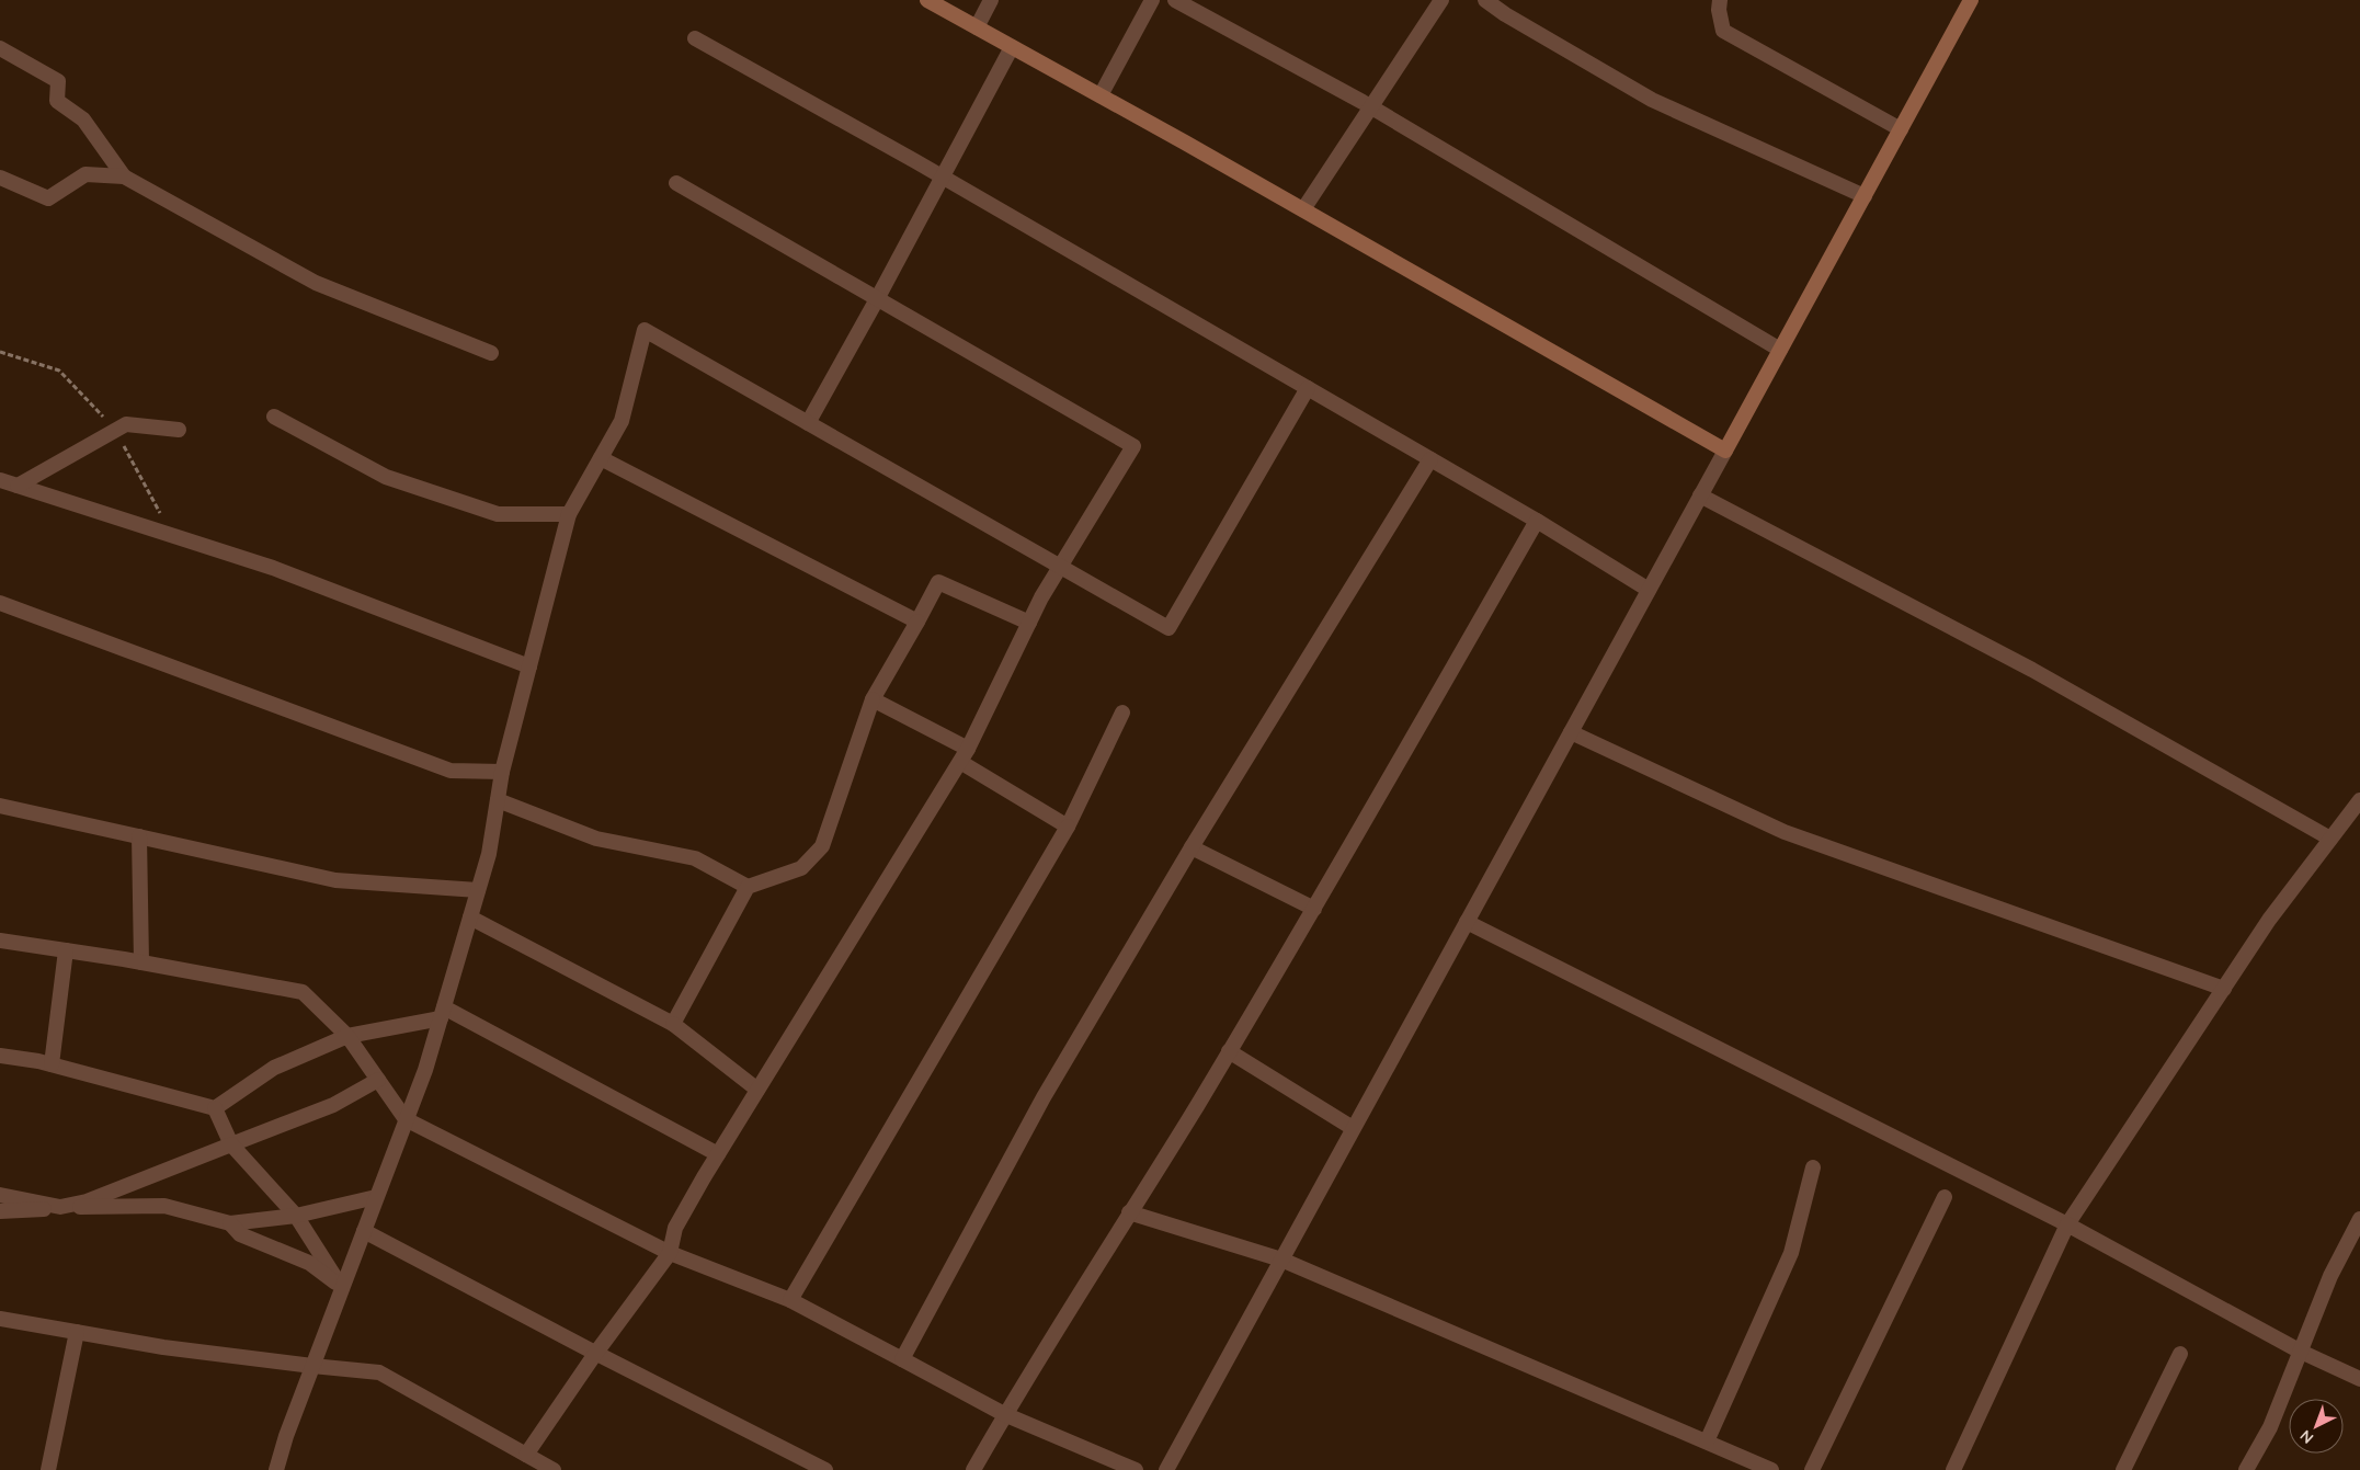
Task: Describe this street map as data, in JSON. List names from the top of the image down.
{
  "north": "bottom left"
}
